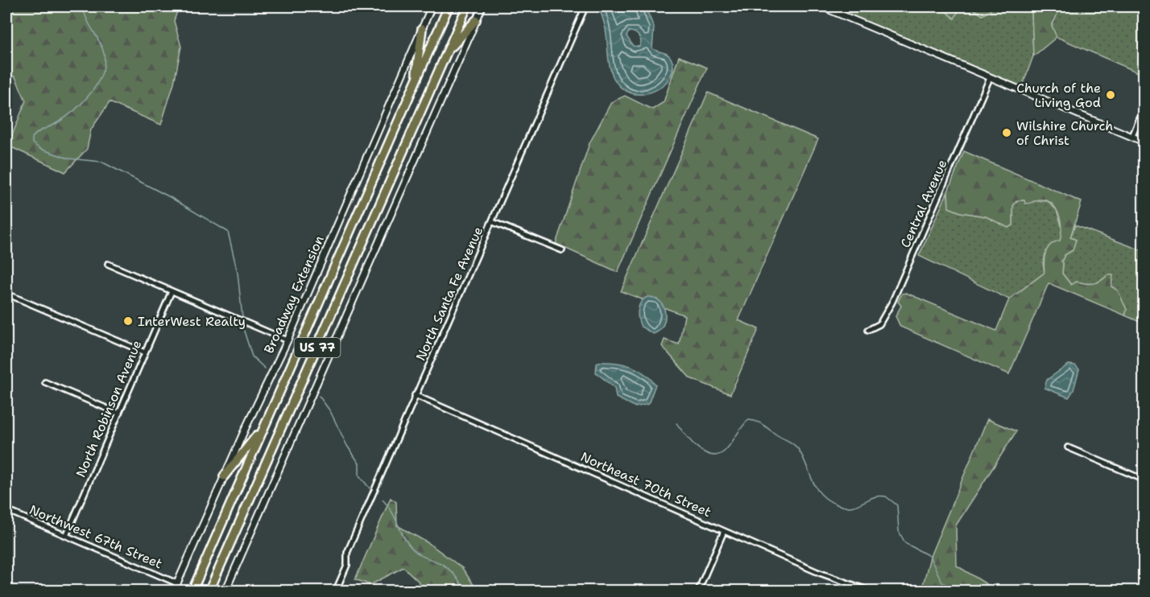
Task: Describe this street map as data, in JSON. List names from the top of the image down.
{
  "streets": {
    "highway": ["Broadway Extension", "US 77"],
    "street": [
      "Central Avenue",
      "North Santa Fe Avenue",
      "North Robinson Avenue",
      "Northeast 70th Street",
      "Northwest 67th Street"
    ]
  },
  "crossings": [
    ["North Santa Fe Avenue", "Northeast 70th Street"],
    ["Broadway Extension", "Northwest 67th Street"],
    ["North Robinson Avenue", "Northwest 67th Street"]
  ],
  "places": ["Church of the Living God", "Wilshire Church of Christ", "InterWest Realty"]
}
